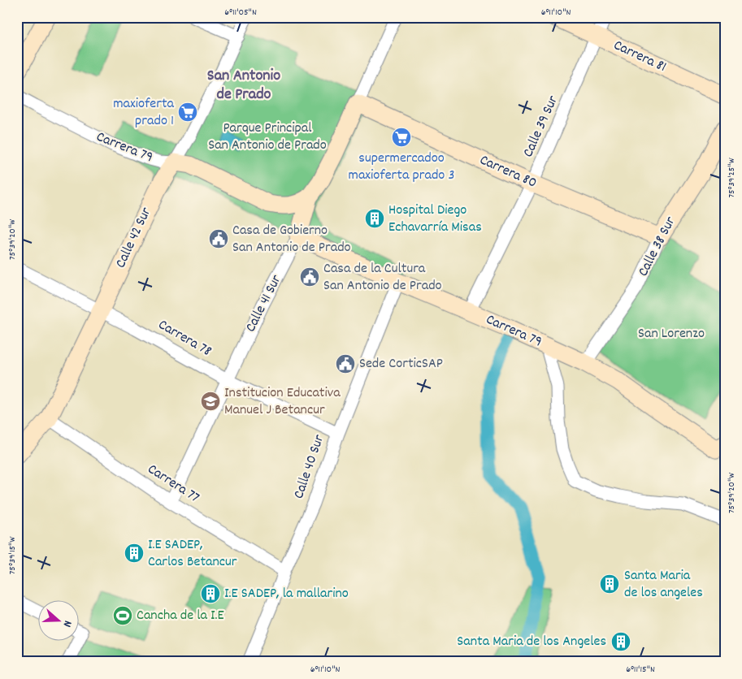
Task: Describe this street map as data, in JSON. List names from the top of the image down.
{
  "streets": {
    "main road": [
      "Carrera 81",
      "Carrera 79",
      "Carrera 80",
      "Calle 42 Sur",
      "Calle 38 Sur",
      "Calle 41 Sur"
    ],
    "street": [
      "Calle 39 Sur",
      "Carrera 78",
      "Calle 40 Sur",
      "Carrera 77"
    ]
  },
  "crossings": [
    ["Carrera 81", "Calle 39 Sur"],
    ["Calle 39 Sur", "Carrera 79"],
    ["Calle 39 Sur", "Carrera 80"],
    ["Carrera 79", "Calle 42 Sur"],
    ["Carrera 79", "Calle 38 Sur"],
    ["Carrera 79", "Calle 41 Sur"],
    ["Carrera 79", "Calle 40 Sur"],
    ["Carrera 80", "Calle 38 Sur"],
    ["Carrera 80", "Calle 41 Sur"],
    ["Calle 42 Sur", "Carrera 78"],
    ["Calle 42 Sur", "Carrera 77"],
    ["Calle 41 Sur", "Carrera 78"],
    ["Calle 41 Sur", "Carrera 77"],
    ["Carrera 78", "Calle 40 Sur"],
    ["Calle 40 Sur", "Carrera 77"]
  ],
  "districts": ["San Antonio de Prado"],
  "parks": ["Parque Principal San Antonio de Prado", "San Lorenzo"],
  "places": {
    "supermarket": ["maxioferta prado 1", "supermercadoo maxioferta prado 3"],
    "building": [
      "Hospital Diego Echavarría Misas",
      "I.E SADEP, Carlos Betancur",
      "Santa Maria de los angeles",
      "I.E SADEP, la mallarino",
      "Santa Maria de los Angeles"
    ],
    "public building": ["Casa de Gobierno San Antonio de Prado", "Casa de la Cultura San Antonio de Prado", "Sede CorticSAP"],
    "school or university": ["Institucion Educativa Manuel J Betancur"],
    "sports": ["Cancha de la I.E"]
  },
  "north": "right",
  "coordinates": [
    "6°11'05\"N",
    "6°11'10\"N",
    "75°39'25\"W",
    "75°39'20\"W",
    "75°39'15\"W",
    "6°11'15\"N"
  ]
}
